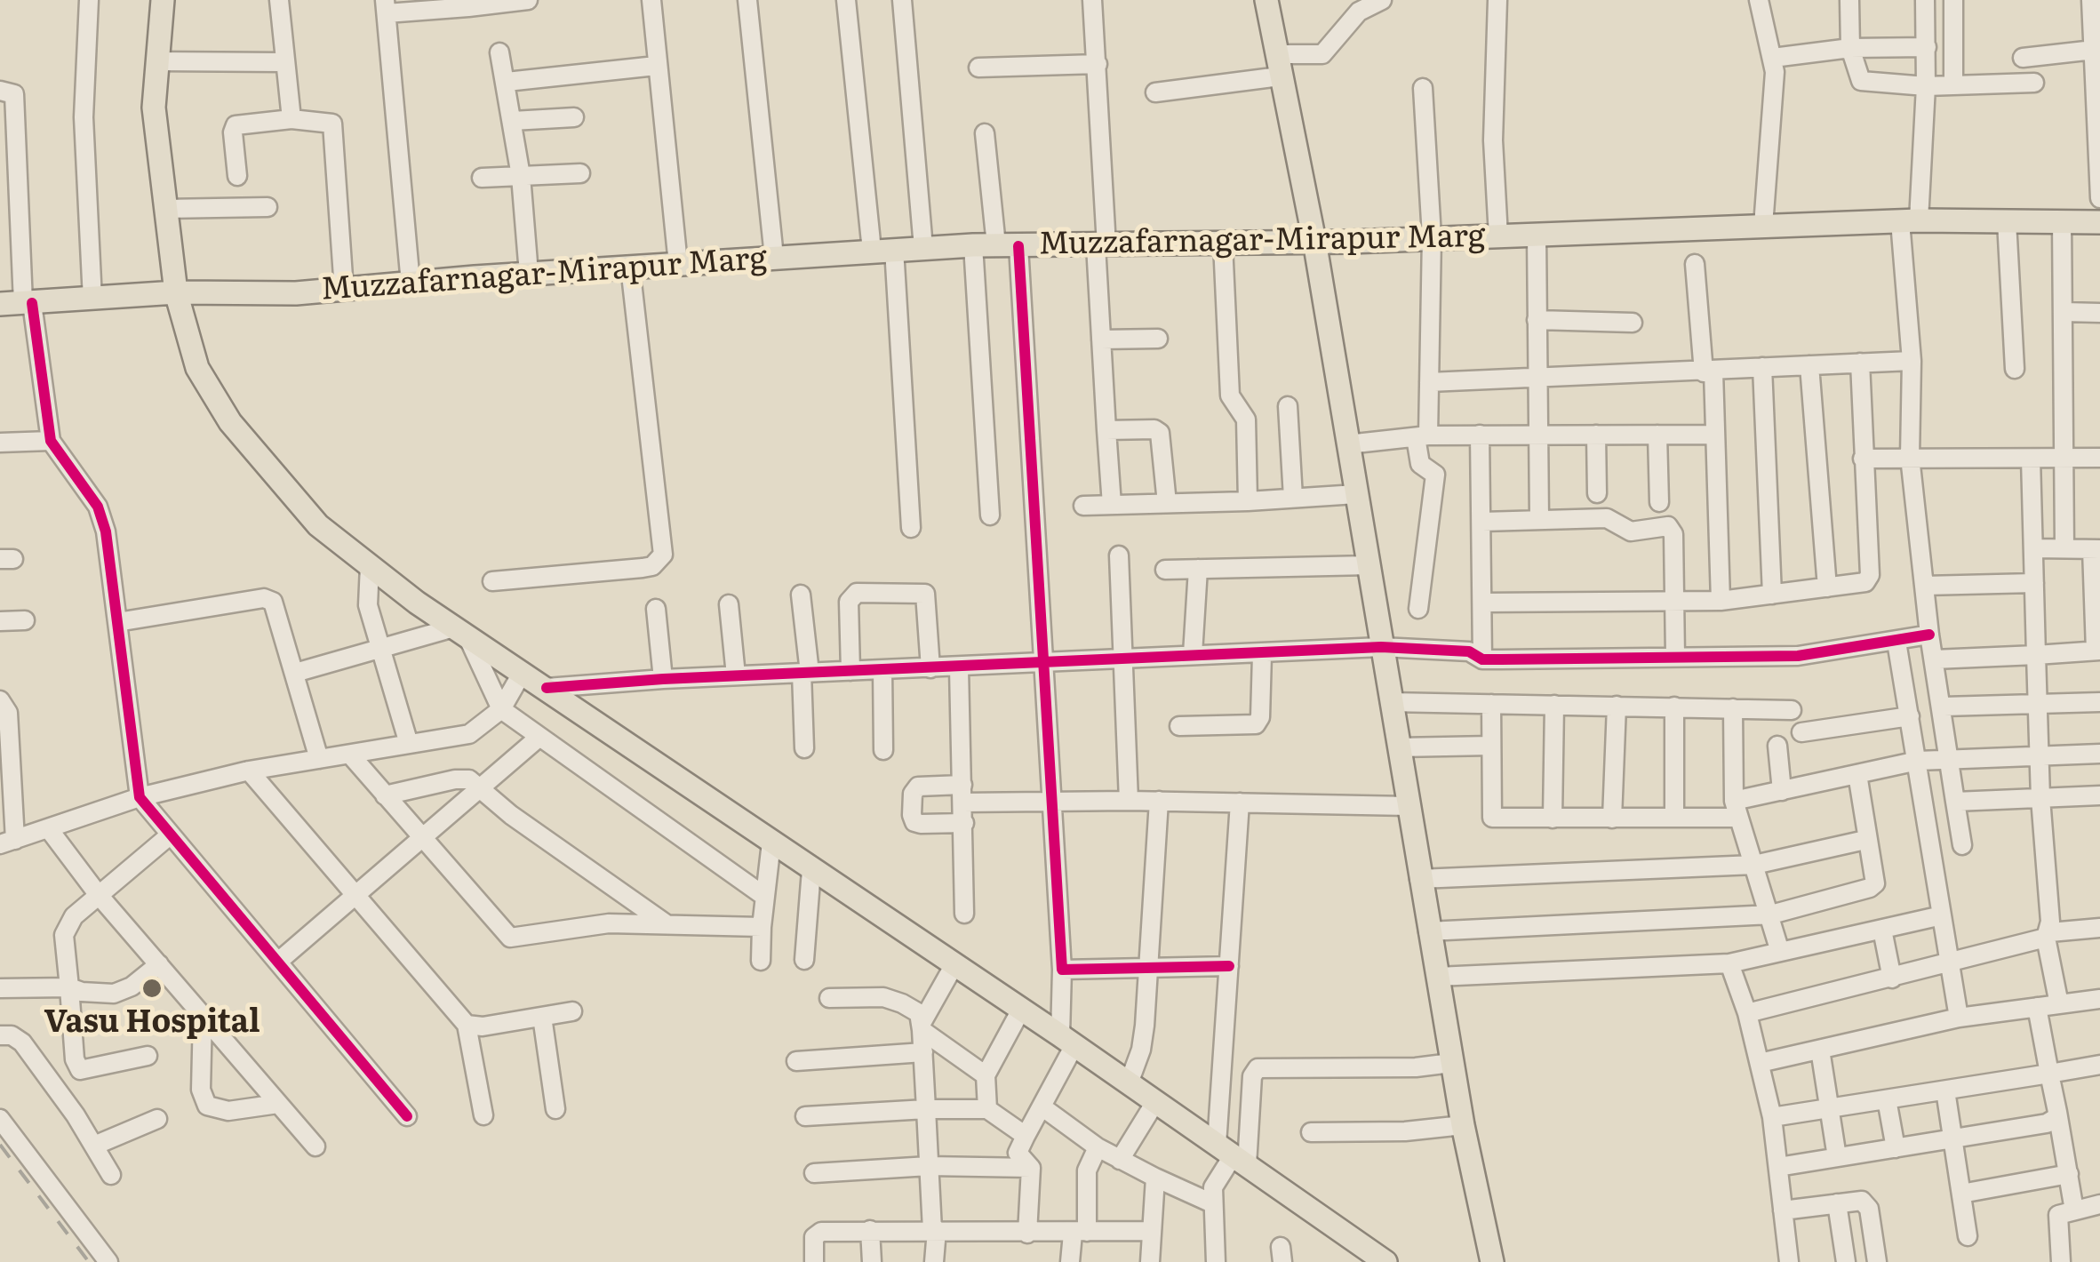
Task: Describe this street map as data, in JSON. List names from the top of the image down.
{
  "streets": {
    "main road": ["Muzzafarnagar-Mirapur Marg"]
  },
  "places": ["Vasu Hospital"]
}
